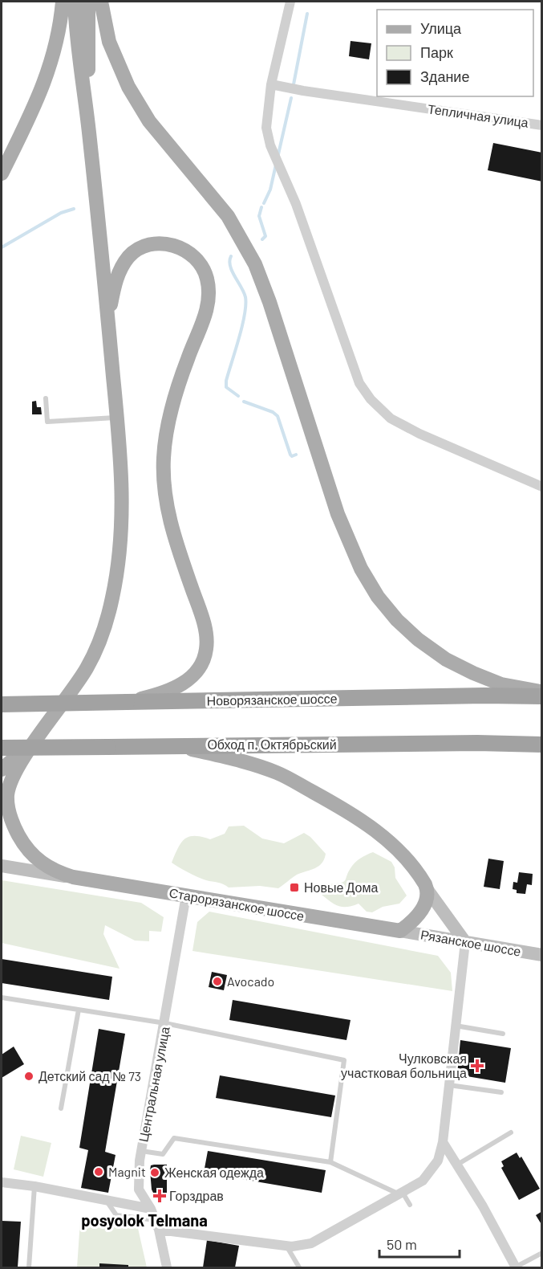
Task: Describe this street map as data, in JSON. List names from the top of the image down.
{
  "streets": {
    "highway": ["Новорязанское шоссе", "Обход п. Октябрьский"],
    "main road": ["Старорязанское шоссе", "Рязанское шоссе"],
    "street": ["Тепличная улица", "Центральная улица"]
  },
  "crossings": [
    ["Старорязанское шоссе", "Рязанское шоссе"],
    ["Старорязанское шоссе", "Центральная улица"]
  ],
  "districts": ["posyolok Telmana"],
  "places": {
    "transit": ["Новые Дома"],
    "other": [
      "Avocado",
      "Детский сад № 73",
      "Magnit",
      "Женская одежда"
    ],
    "health": ["Чулковская участковая больница", "Горздрав"]
  },
  "legend": ["Улица", "Парк", "Здание"],
  "scale_bar": "50 m"
}
